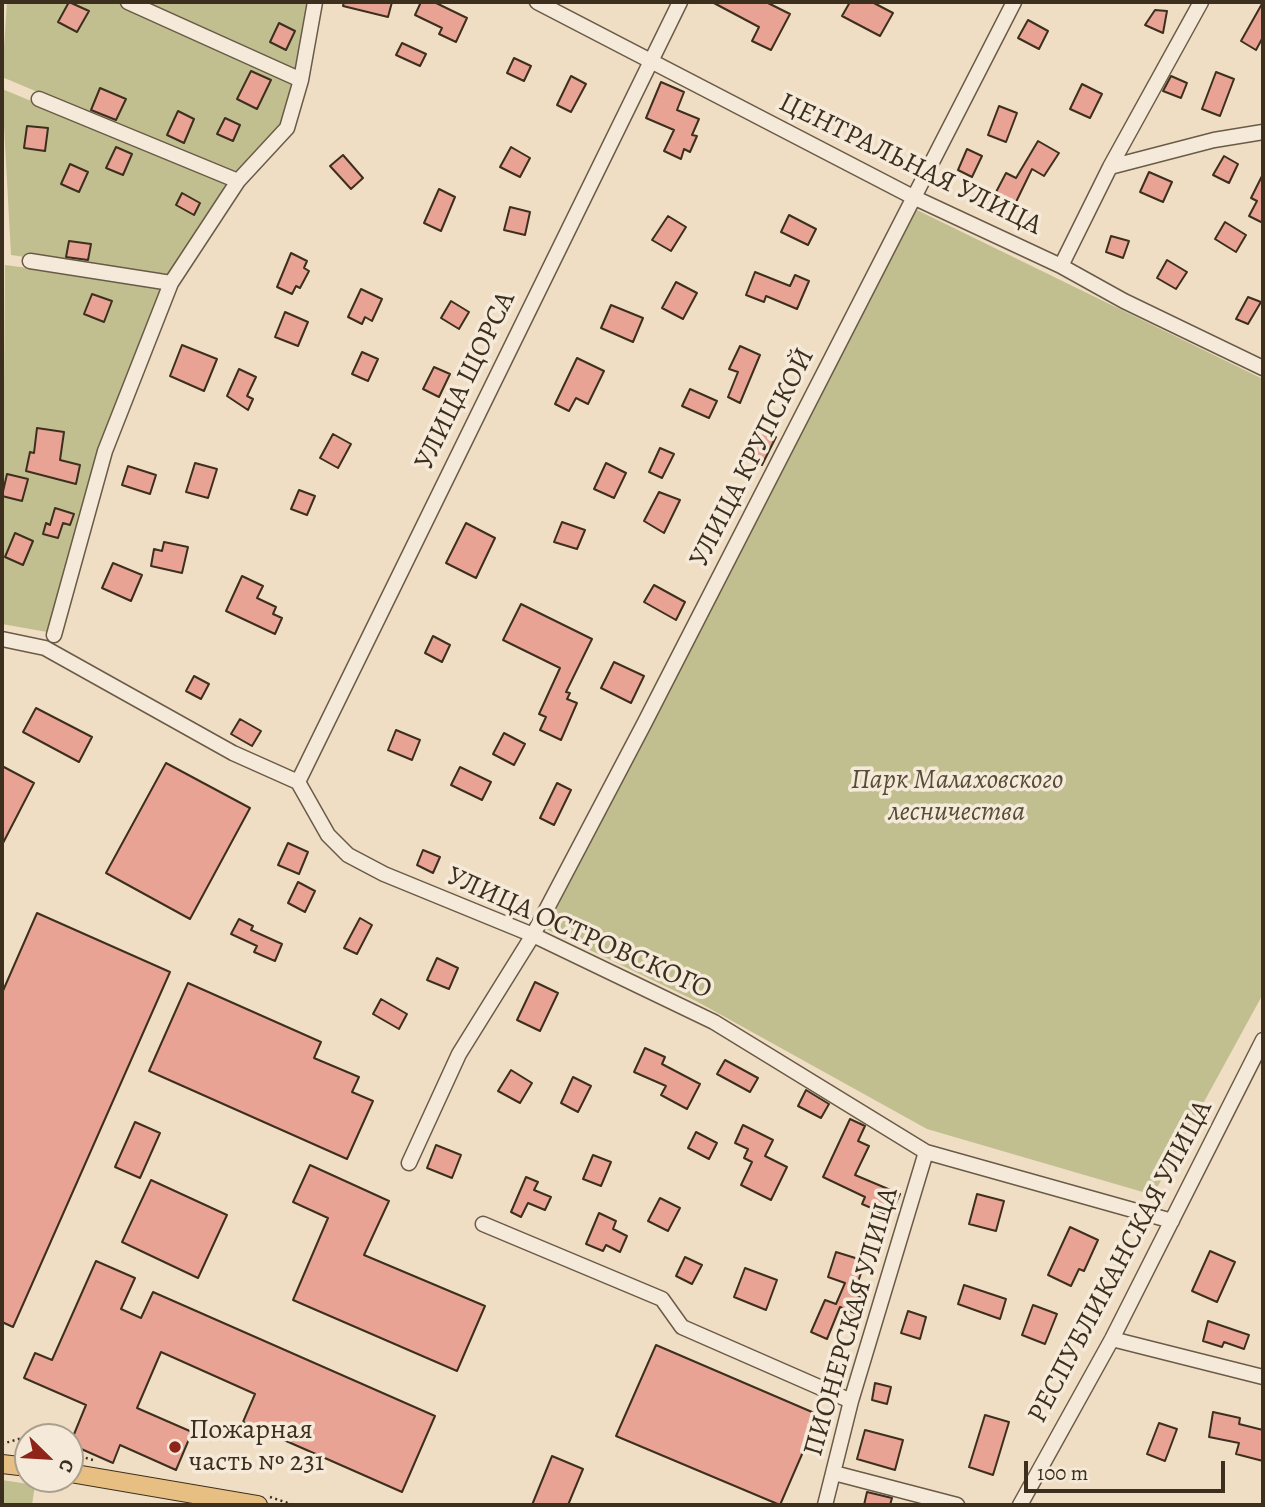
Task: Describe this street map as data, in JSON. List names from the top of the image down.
{
  "streets": {
    "street": [
      "ЦЕНТРАЛЬНАЯ УЛИЦА",
      "УЛИЦА ЩОРСА",
      "УЛИЦА КРУПСКОЙ",
      "УЛИЦА ОСТРОВСКОГО",
      "РЕСПУБЛИКАНСКАЯ УЛИЦА",
      "ПИОНЕРСКАЯ УЛИЦА"
    ]
  },
  "crossings": [
    ["ЦЕНТРАЛЬНАЯ УЛИЦА", "УЛИЦА ЩОРСА"],
    ["ЦЕНТРАЛЬНАЯ УЛИЦА", "УЛИЦА КРУПСКОЙ"],
    ["УЛИЦА ЩОРСА", "УЛИЦА ОСТРОВСКОГО"],
    ["УЛИЦА КРУПСКОЙ", "УЛИЦА ОСТРОВСКОГО"],
    ["УЛИЦА ОСТРОВСКОГО", "РЕСПУБЛИКАНСКАЯ УЛИЦА"],
    ["УЛИЦА ОСТРОВСКОГО", "ПИОНЕРСКАЯ УЛИЦА"]
  ],
  "parks": ["Парк Малаховского лесничества"],
  "places": ["Пожарная часть № 231"],
  "scale_bar": "100 m",
  "north": "bottom right"
}
